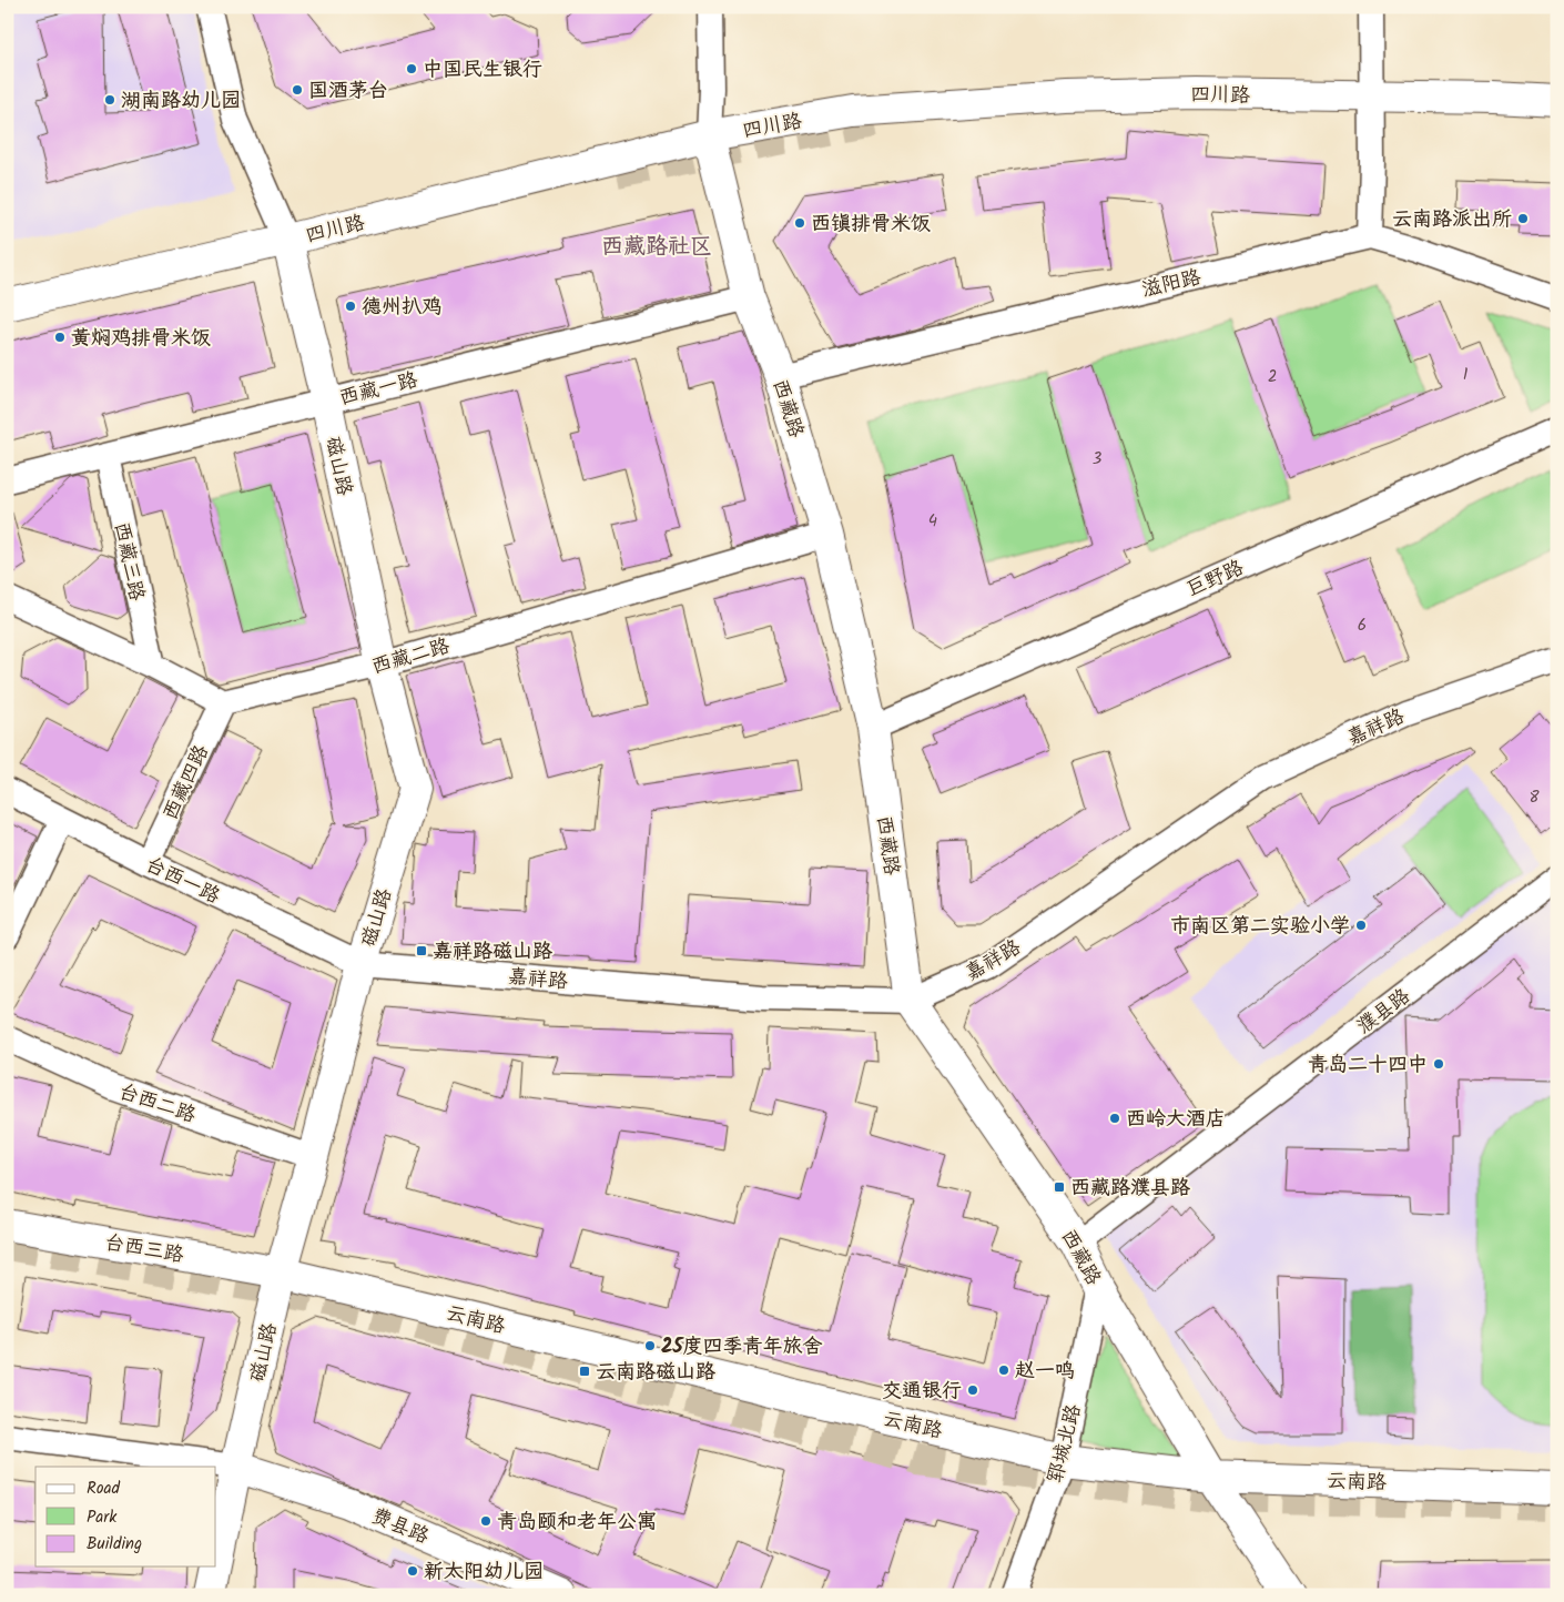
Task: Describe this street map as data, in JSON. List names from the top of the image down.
{
  "streets": {
    "street": [
      "四川路",
      "滋阳路",
      "西藏一路",
      "西藏路",
      "磁山路",
      "西藏三路",
      "巨野路",
      "西藏二路",
      "嘉祥路",
      "西藏四路",
      "台西一路",
      "濮县路",
      "台西二路",
      "台西三路",
      "云南路",
      "郓城北路",
      "费县路"
    ]
  },
  "crossings": [
    ["四川路", "西藏路"],
    ["四川路", "磁山路"],
    ["滋阳路", "西藏路"],
    ["西藏一路", "西藏路"],
    ["西藏一路", "磁山路"],
    ["西藏一路", "西藏三路"],
    ["西藏路", "巨野路"],
    ["西藏路", "西藏二路"],
    ["西藏路", "嘉祥路"],
    ["西藏路", "濮县路"],
    ["西藏路", "云南路"],
    ["西藏路", "郓城北路"],
    ["磁山路", "西藏二路"],
    ["磁山路", "嘉祥路"],
    ["磁山路", "台西一路"],
    ["磁山路", "台西二路"],
    ["磁山路", "台西三路"],
    ["磁山路", "云南路"],
    ["磁山路", "费县路"],
    ["西藏二路", "西藏四路"],
    ["嘉祥路", "台西一路"],
    ["西藏四路", "台西一路"],
    ["台西三路", "云南路"],
    ["云南路", "郓城北路"]
  ],
  "districts": ["西藏路社区"],
  "places": {
    "other": [
      "中国民生银行",
      "国酒茅台",
      "湖南路幼儿园",
      "云南路派出所",
      "西镇排骨米饭",
      "德州扒鸡",
      "黄焖鸡排骨米饭",
      "市南区第二实验小学",
      "青岛二十四中",
      "西岭大酒店",
      "25度四季青年旅舍",
      "赵一鸣",
      "交通银行",
      "青岛颐和老年公寓",
      "新太阳幼儿园"
    ],
    "transit": ["嘉祥路磁山路", "西藏路濮县路", "云南路磁山路"]
  },
  "house_numbers": [
    "1",
    "2",
    "3",
    "4",
    "6",
    "8"
  ],
  "legend": ["Road", "Park", "Building"]
}
